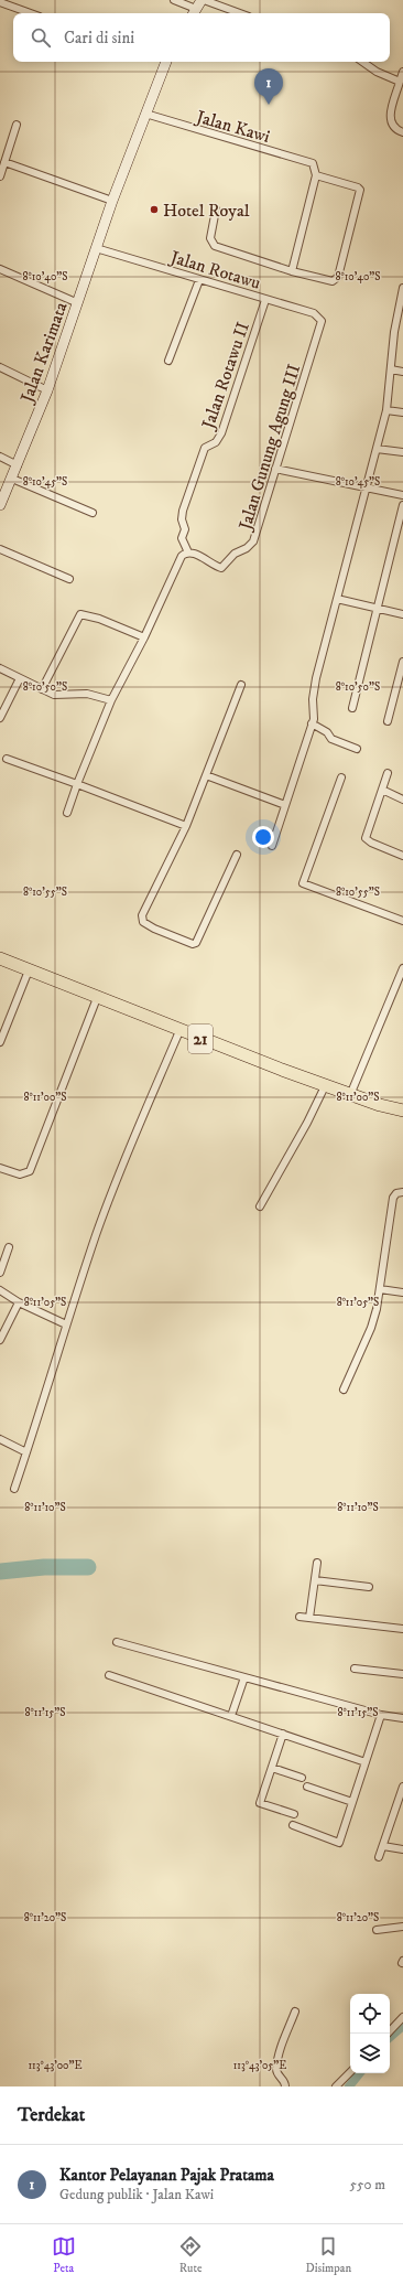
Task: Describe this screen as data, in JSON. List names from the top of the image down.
{
  "streets": {
    "highway": ["21"],
    "main road": ["Jalan Karimata"],
    "street": [
      "Jalan Kawi",
      "Jalan Rotawu",
      "Jalan Rotawu II",
      "Jalan Gunung Agung III"
    ]
  },
  "crossings": [
    ["Jalan Kawi", "Jalan Karimata"],
    ["Jalan Rotawu", "Jalan Karimata"],
    ["Jalan Rotawu", "Jalan Rotawu II"],
    ["Jalan Rotawu", "Jalan Gunung Agung III"],
    ["Jalan Rotawu II", "Jalan Gunung Agung III"]
  ],
  "places": ["Hotel Royal"],
  "page": {
    "search": "Cari di sini",
    "pins": "1",
    "heading": "Terdekat",
    "list": [
      {
        "mark": "1",
        "name": "Kantor Pelayanan Pajak Pratama",
        "note": "Gedung publik · Jalan Kawi",
        "value": "550 m"
      }
    ],
    "nav": ["Peta", "Rute", "Disimpan"]
  },
  "coordinates": [
    "8°10'40\"S",
    "8°10'45\"S",
    "8°10'50\"S",
    "8°10'55\"S",
    "8°11'00\"S",
    "8°11'05\"S",
    "8°11'10\"S",
    "8°11'15\"S",
    "8°11'20\"S",
    "113°43'00\"E",
    "113°43'05\"E"
  ]
}
